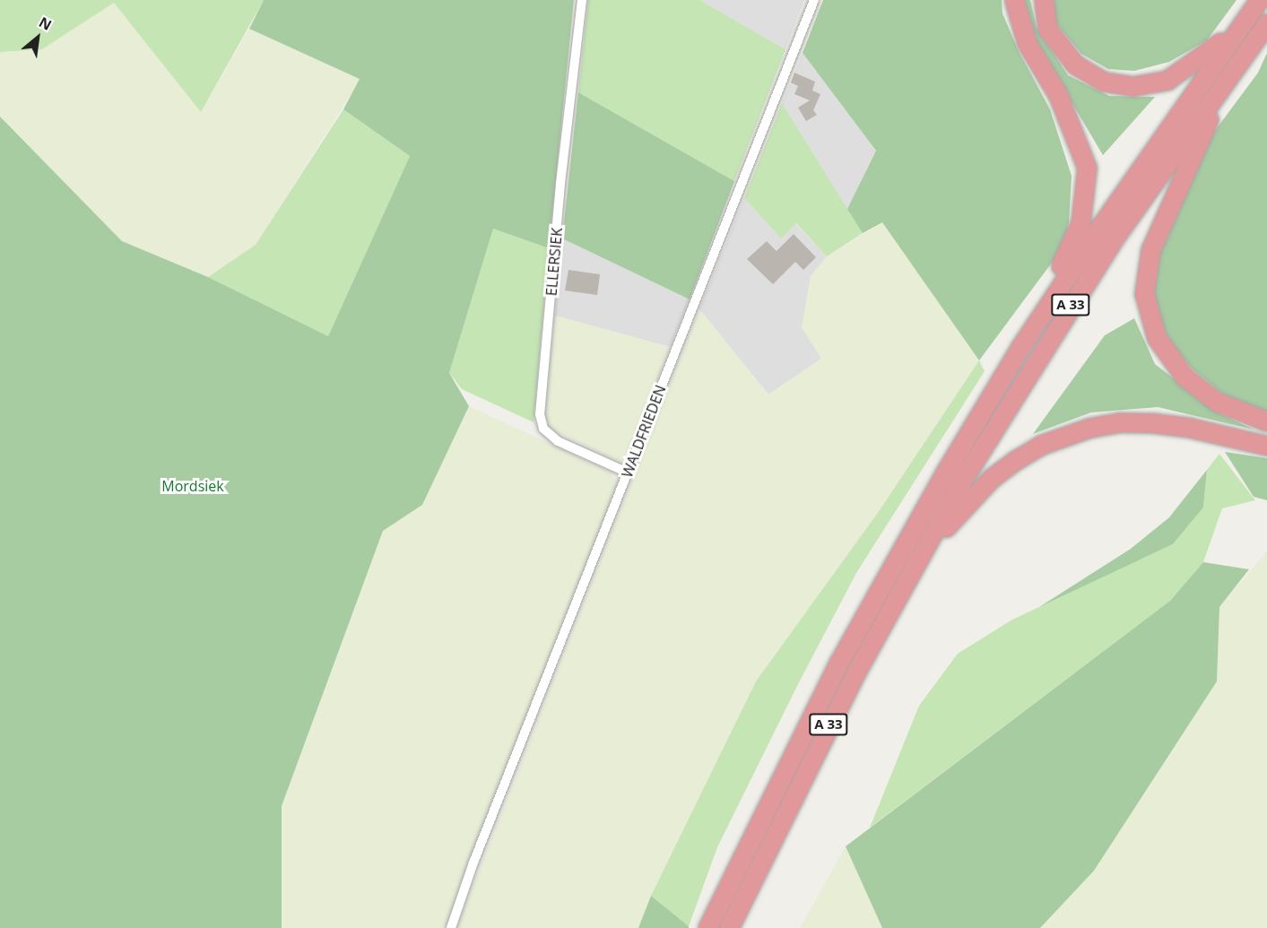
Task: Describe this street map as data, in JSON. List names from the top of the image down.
{
  "streets": {
    "highway": ["A 33"],
    "street": ["ELLERSIEK", "WALDFRIEDEN"]
  },
  "crossings": [
    ["ELLERSIEK", "WALDFRIEDEN"]
  ],
  "parks": ["Mordsiek"],
  "north": "top right"
}
